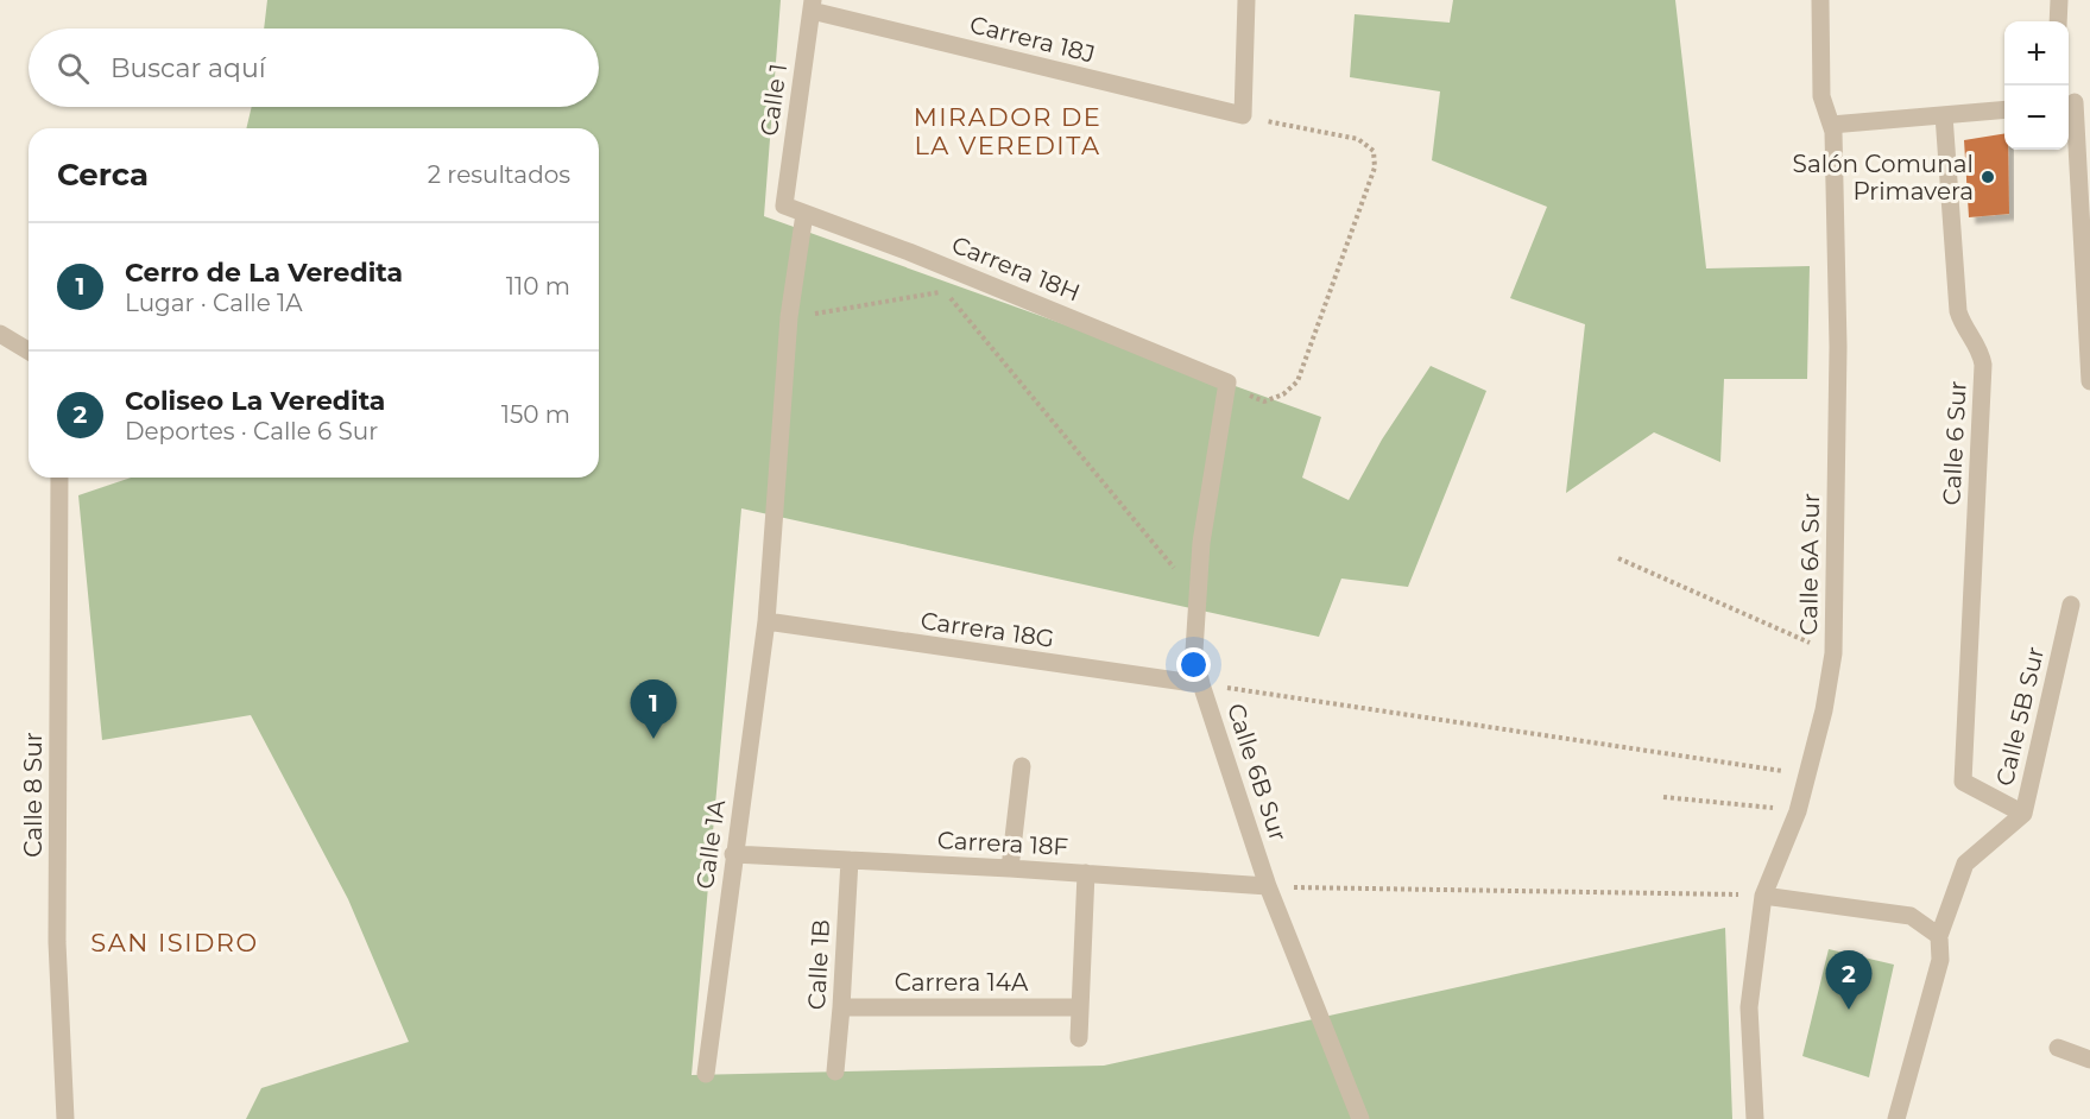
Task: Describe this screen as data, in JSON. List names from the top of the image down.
{
  "streets": {
    "street": [
      "Carrera 18J",
      "Calle 1",
      "Carrera 18H",
      "Calle 6 Sur",
      "Calle 6A Sur",
      "Carrera 18G",
      "Calle 5B Sur",
      "Calle 6B Sur",
      "Calle 8 Sur",
      "Carrera 18F",
      "Calle 1A",
      "Calle 1B",
      "Carrera 14A"
    ]
  },
  "crossings": [
    ["Carrera 18J", "Calle 1"],
    ["Calle 1", "Carrera 18H"],
    ["Carrera 18H", "Calle 6B Sur"],
    ["Carrera 18H", "Calle 1A"],
    ["Calle 6 Sur", "Calle 5B Sur"],
    ["Carrera 18G", "Calle 6B Sur"],
    ["Carrera 18G", "Calle 1A"],
    ["Calle 6B Sur", "Carrera 18F"],
    ["Carrera 18F", "Calle 1A"],
    ["Carrera 18F", "Calle 1B"],
    ["Calle 1B", "Carrera 14A"]
  ],
  "districts": ["MIRADOR DE LA VEREDITA", "SAN ISIDRO"],
  "places": ["Salón Comunal Primavera"],
  "page": {
    "map_buttons": ["+", "−"],
    "search": "Buscar aquí",
    "heading": ["Cerca", "2 resultados"],
    "list": [
      {
        "mark": "1",
        "name": "Cerro de La Veredita",
        "note": "Lugar · Calle 1A",
        "value": "110 m"
      },
      {
        "mark": "2",
        "name": "Coliseo La Veredita",
        "note": "Deportes · Calle 6 Sur",
        "value": "150 m"
      }
    ],
    "pins": ["1", "2"]
  }
}
